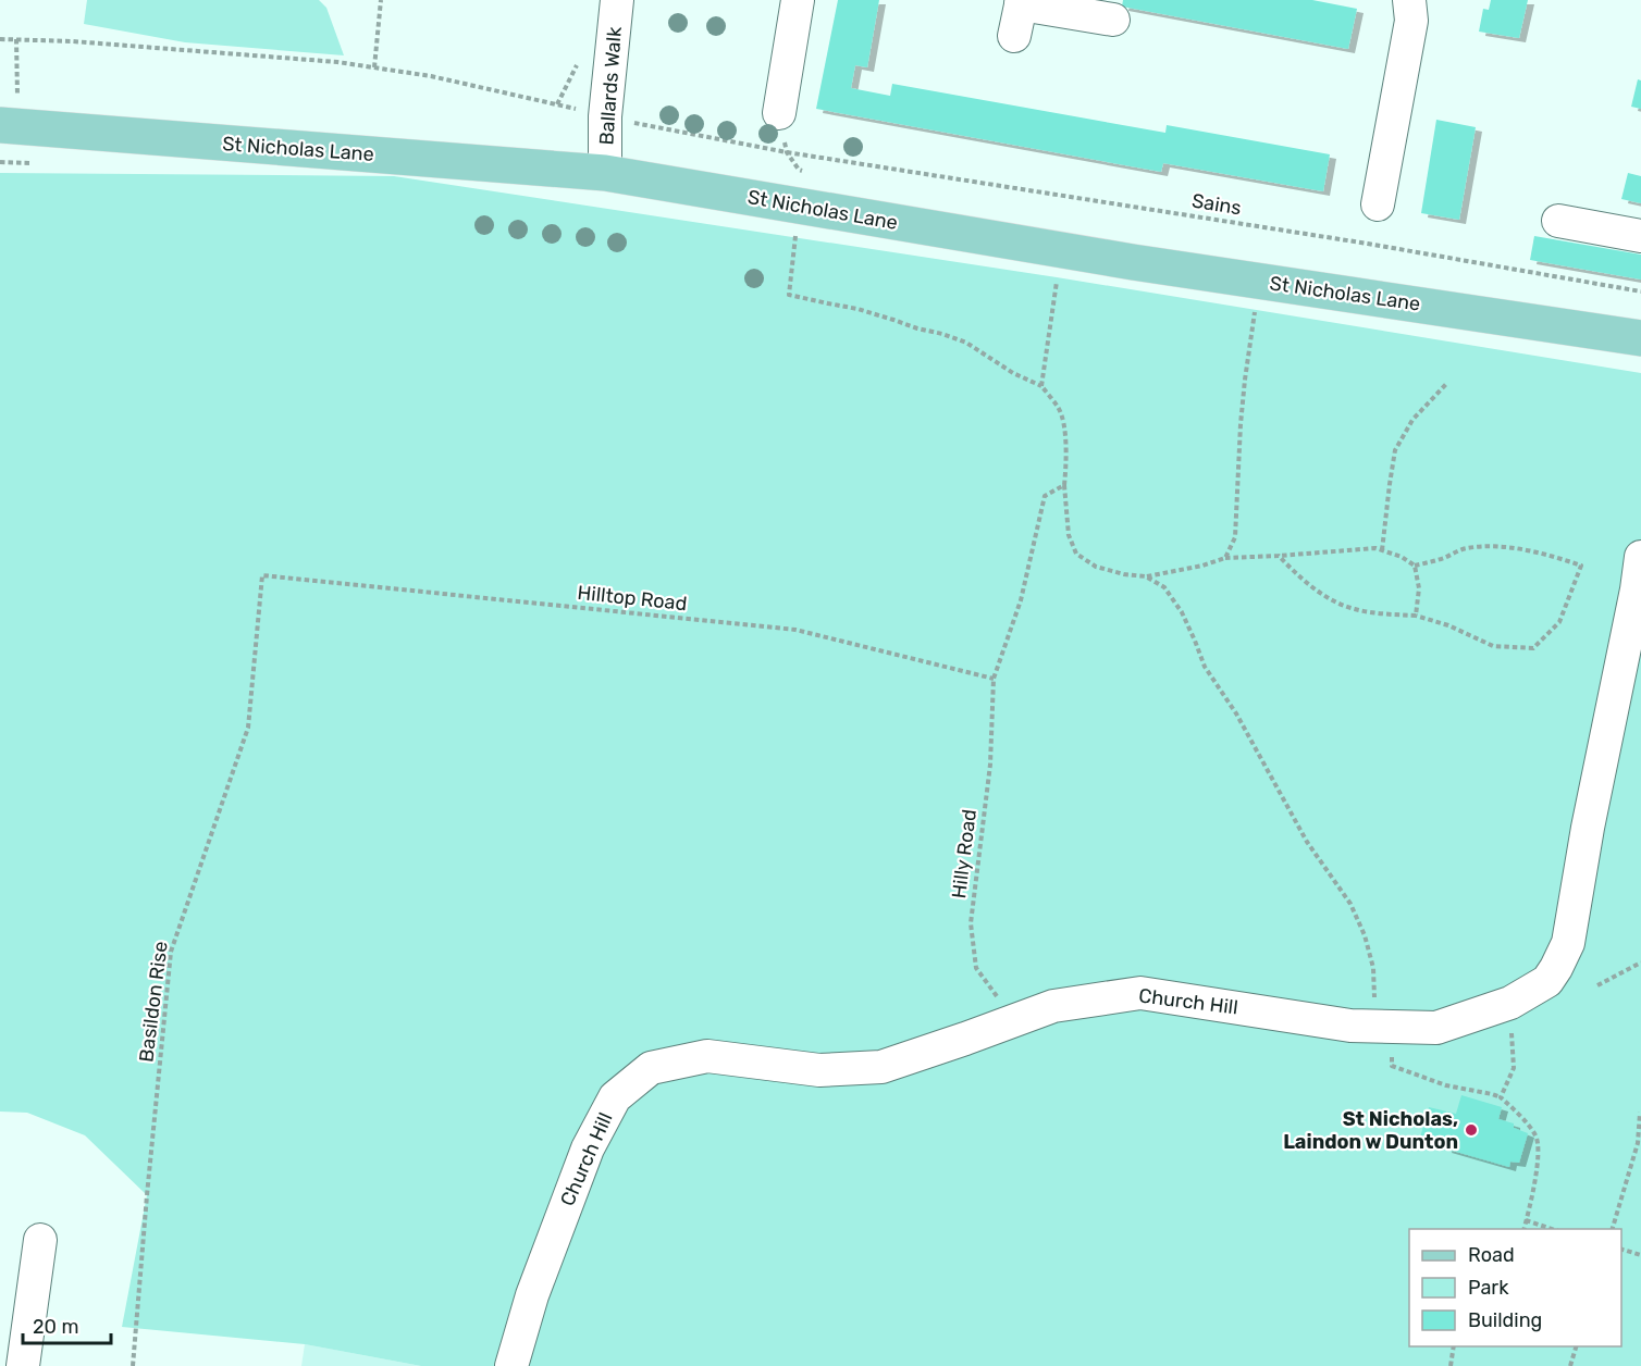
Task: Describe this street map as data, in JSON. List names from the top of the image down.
{
  "streets": {
    "main road": ["St Nicholas Lane"],
    "street": ["Ballards Walk", "Church Hill"],
    "path": [
      "Sains",
      "Hilltop Road",
      "Hilly Road",
      "Basildon Rise"
    ]
  },
  "crossings": [
    ["Ballards Walk", "St Nicholas Lane"],
    ["Hilltop Road", "Hilly Road"],
    ["Hilltop Road", "Basildon Rise"],
    ["Hilly Road", "Church Hill"]
  ],
  "places": ["St Nicholas, Laindon w Dunton"],
  "legend": ["Road", "Park", "Building"],
  "scale_bar": "20 m"
}
